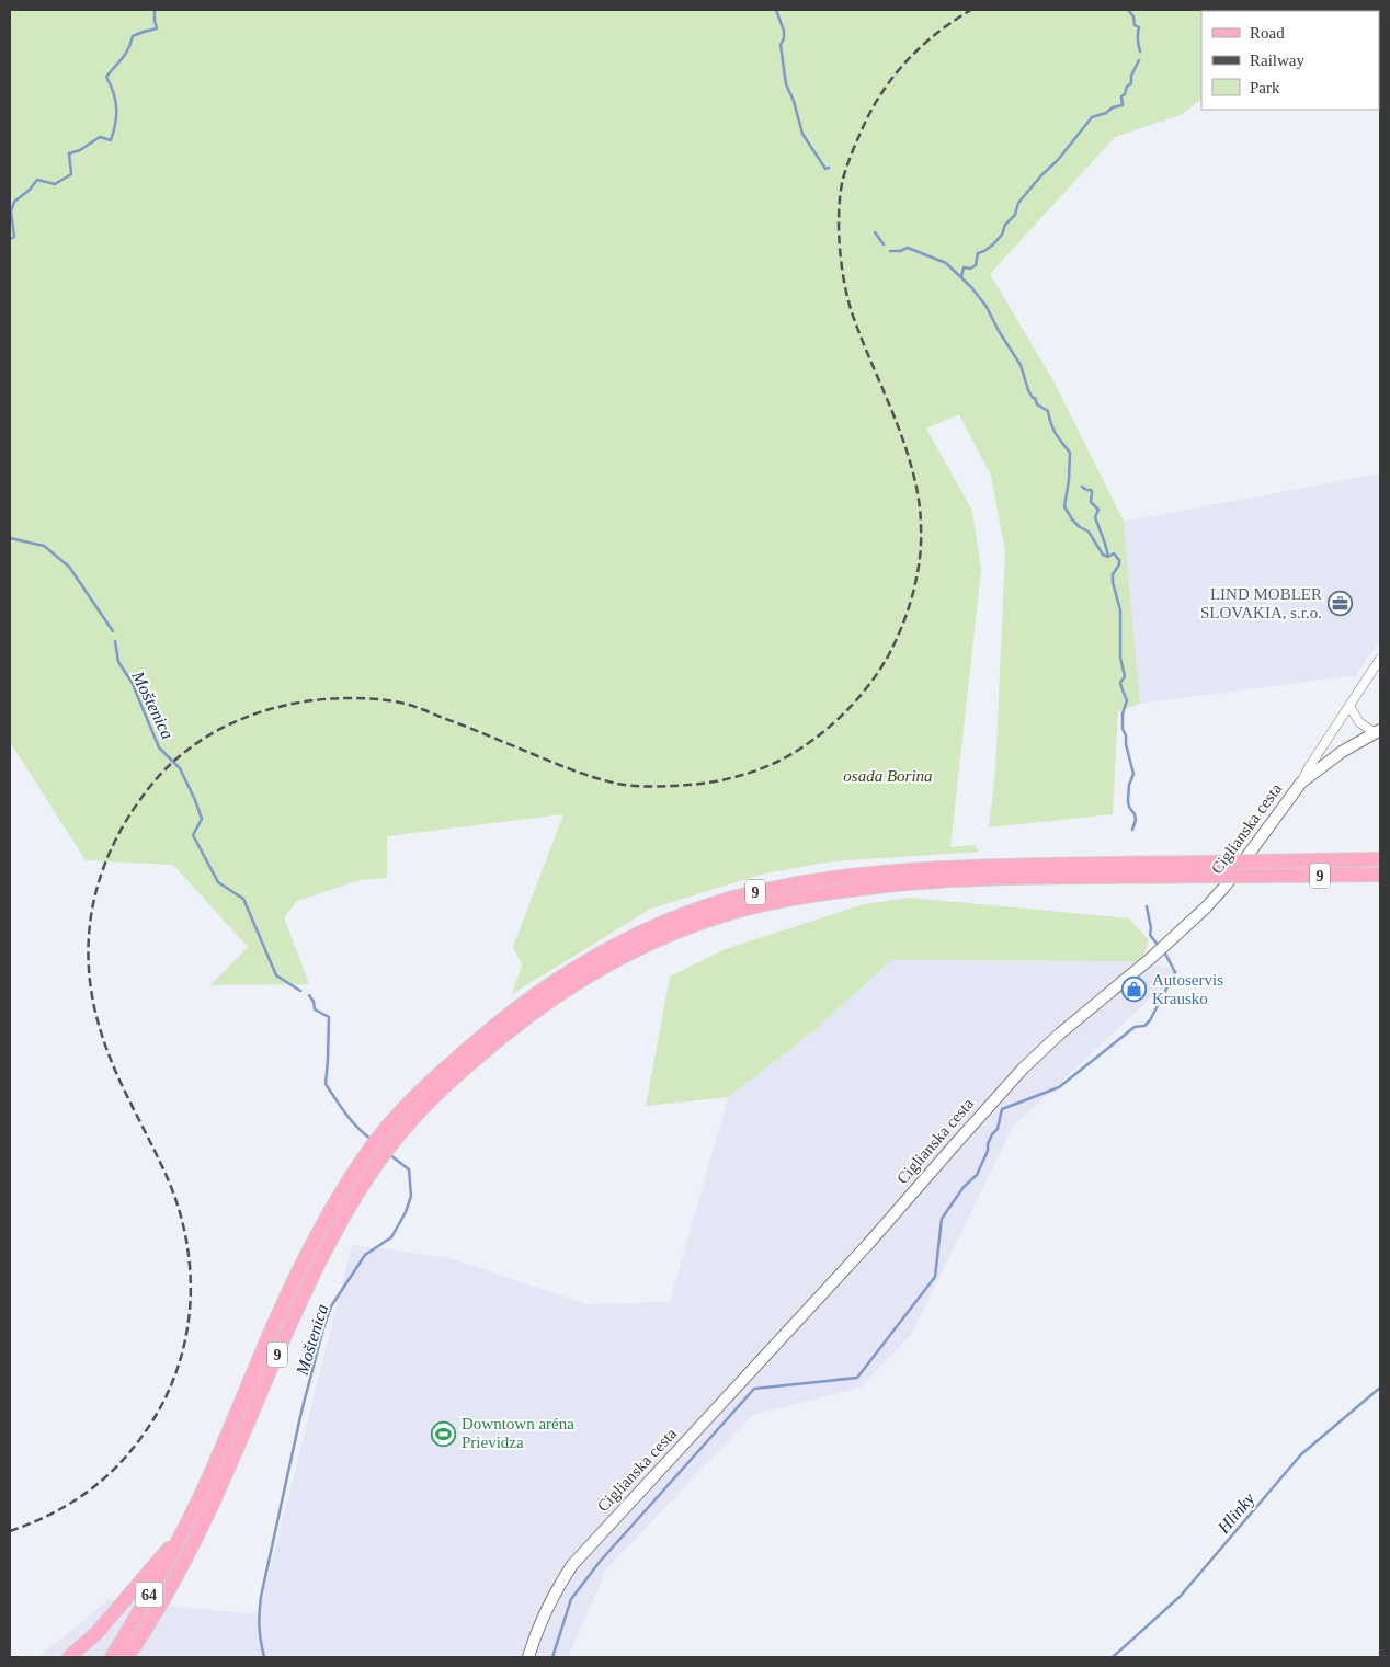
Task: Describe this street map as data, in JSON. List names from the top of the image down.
{
  "streets": {
    "main road": ["9", "64"],
    "street": ["Ciglianska cesta"]
  },
  "crossings": [
    ["9", "64"]
  ],
  "water": ["Moštenica", "Hlinky"],
  "parks": ["osada Borina"],
  "places": {
    "office": ["LIND MOBLER SLOVAKIA, s.r.o."],
    "shop": ["Autoservis Krausko"],
    "sports": ["Downtown aréna Prievidza"]
  },
  "legend": ["Road", "Railway", "Park"]
}
